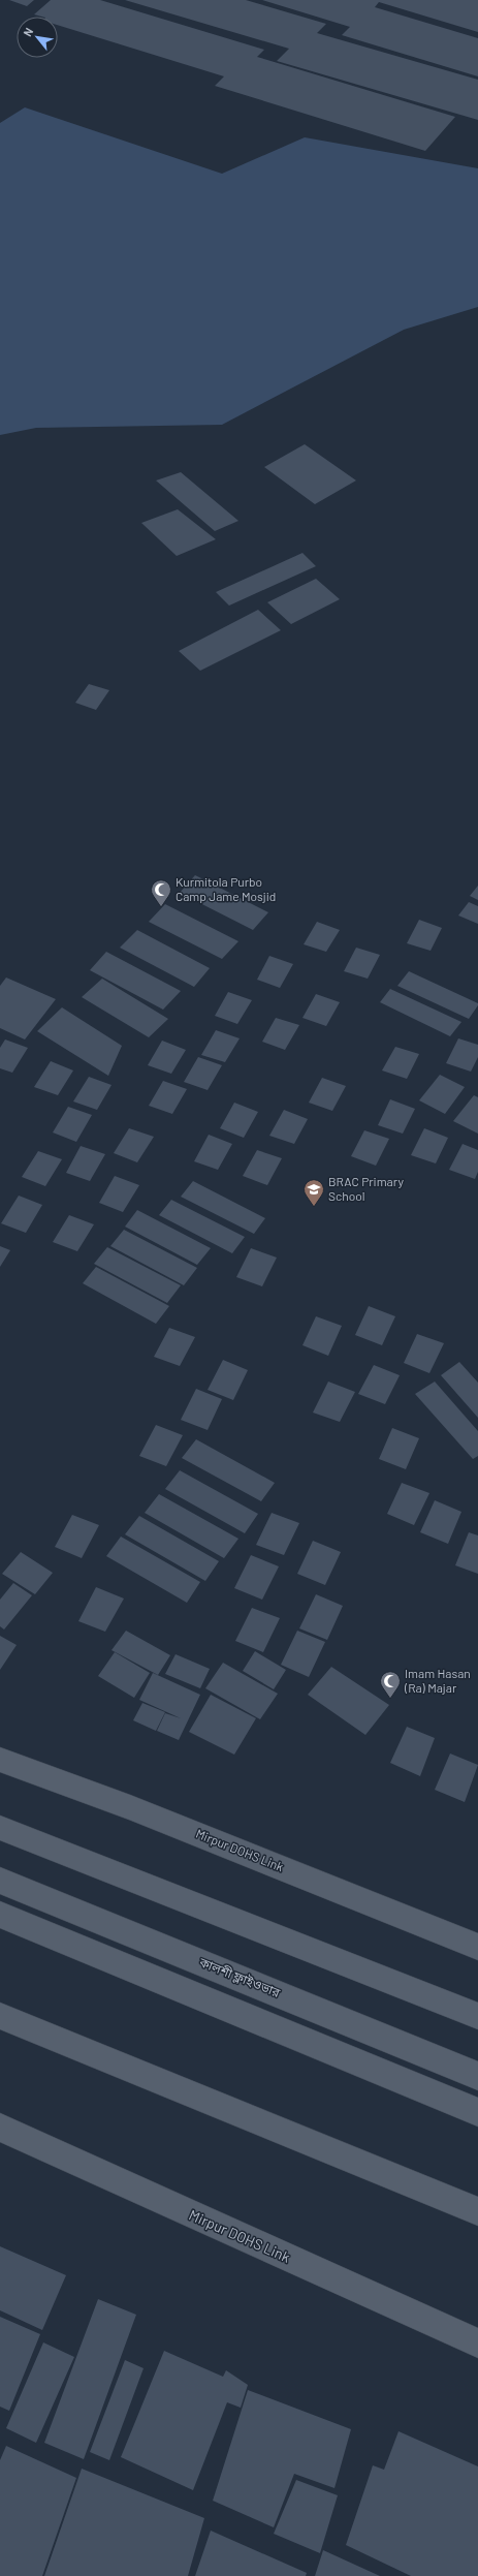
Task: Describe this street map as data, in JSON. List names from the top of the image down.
{
  "streets": {
    "main road": ["Mirpur DOHS Link", "কালশী ফ্লাইওভার"]
  },
  "places": {
    "mosque": ["Kurmitola Purbo Camp Jame Mosjid", "Imam Hasan (Ra) Majar"],
    "school or university": ["BRAC Primary School"]
  },
  "north": "top left"
}
